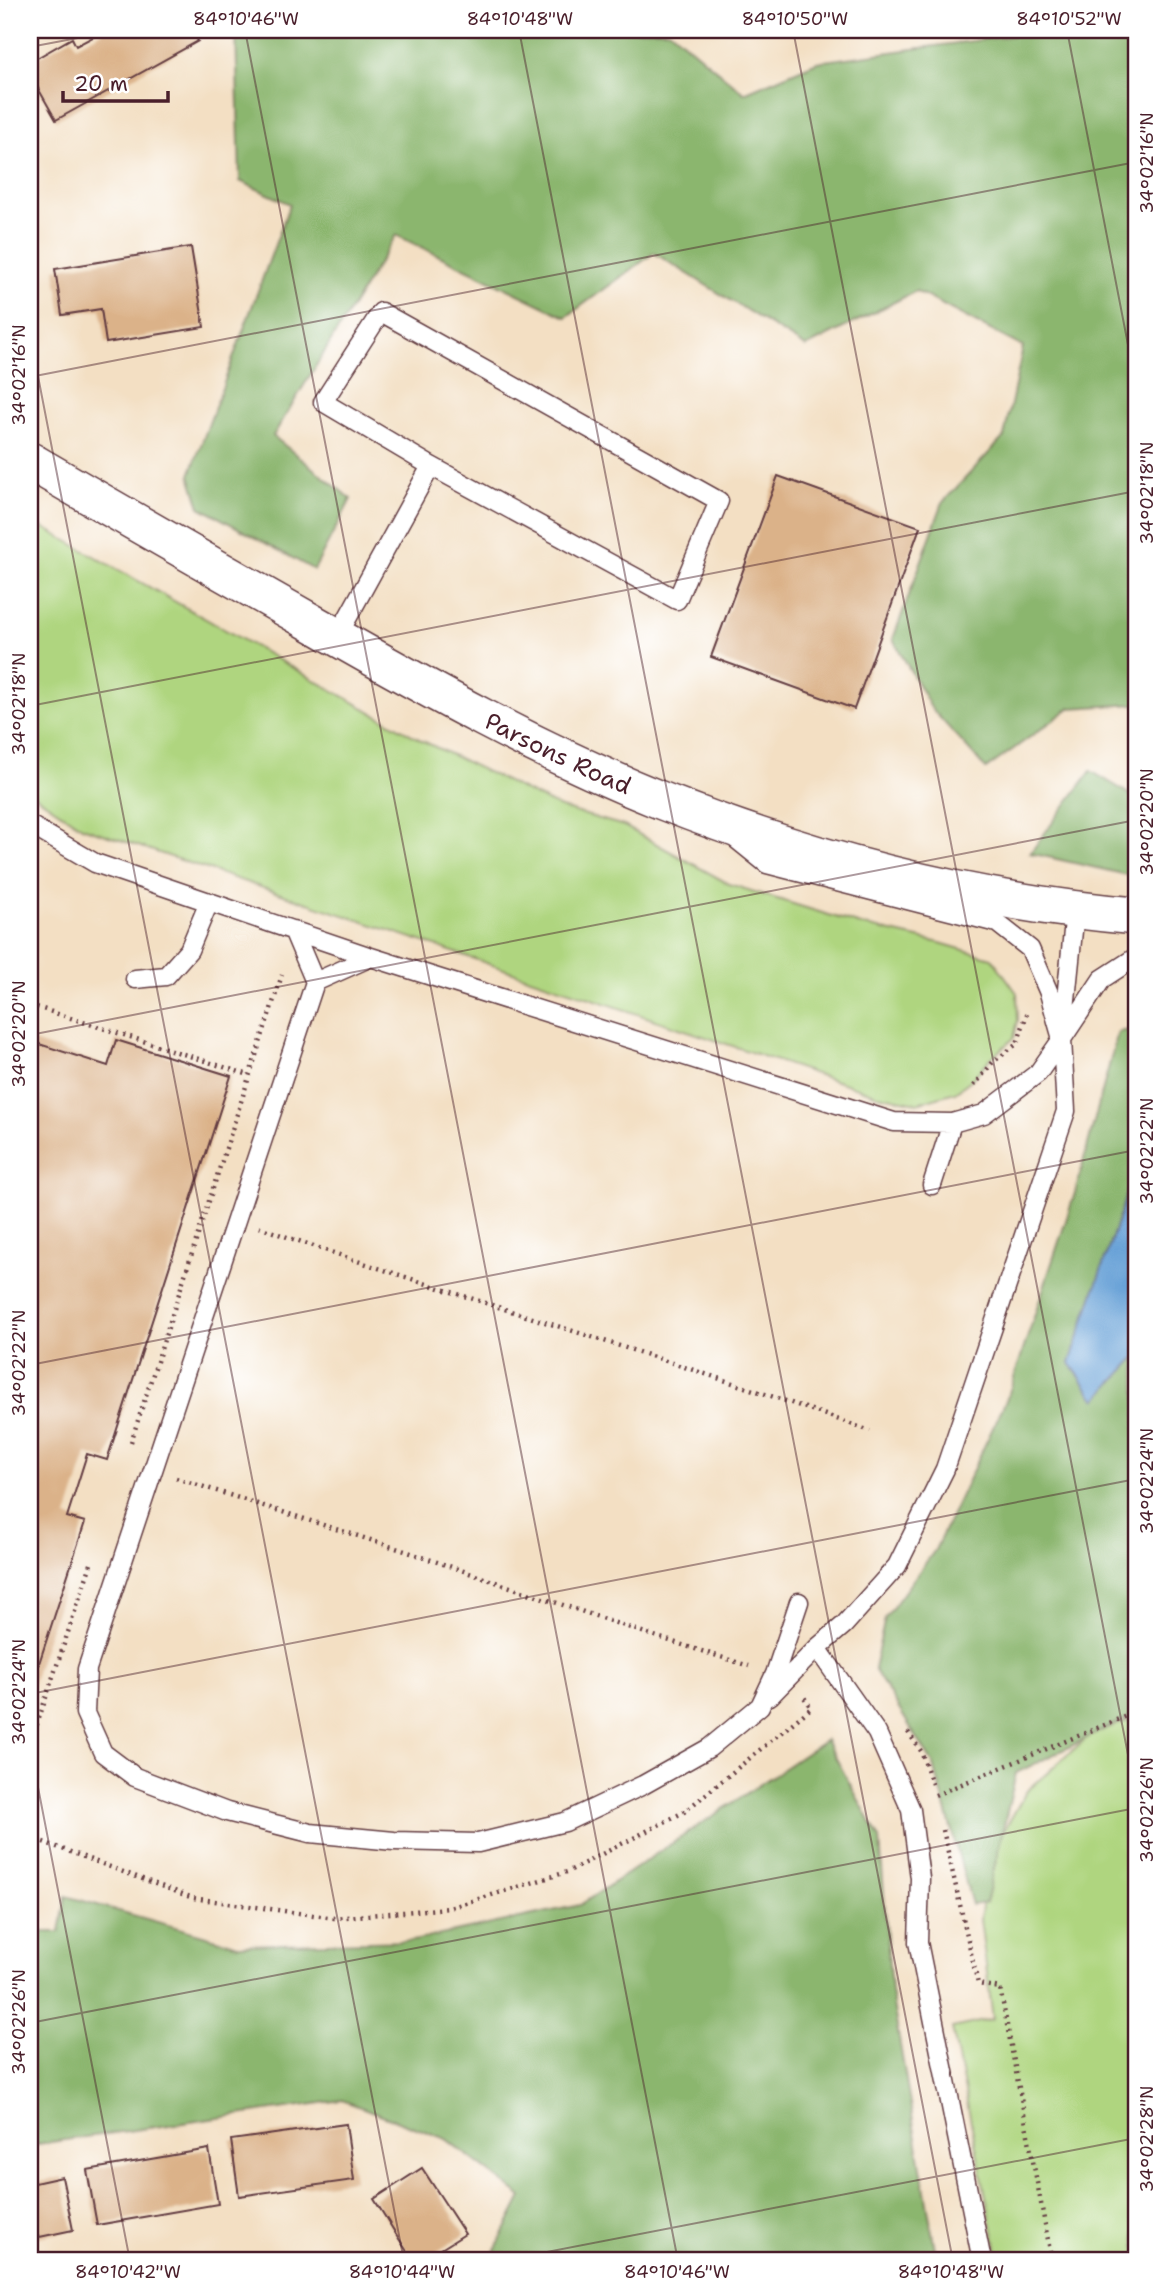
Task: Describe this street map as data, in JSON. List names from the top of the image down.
{
  "streets": {
    "street": ["Parsons Road"]
  },
  "scale_bar": "20 m",
  "coordinates": [
    "84°10'46\"W",
    "84°10'48\"W",
    "84°10'50\"W",
    "84°10'52\"W",
    "34°02'16\"N",
    "34°02'18\"N",
    "34°02'20\"N",
    "34°02'22\"N",
    "34°02'24\"N",
    "34°02'26\"N",
    "34°02'28\"N",
    "84°10'42\"W",
    "84°10'44\"W"
  ]
}
